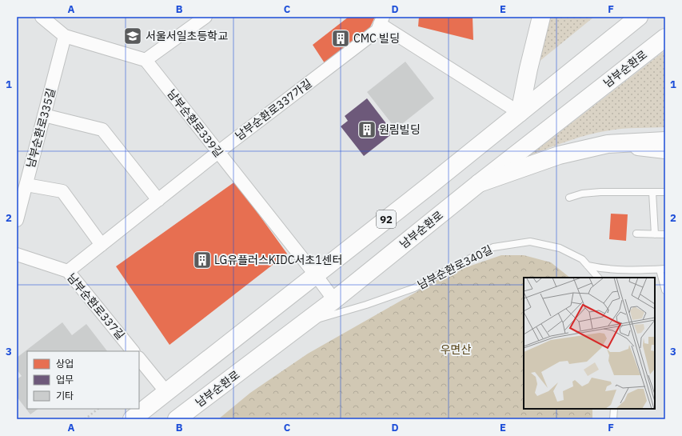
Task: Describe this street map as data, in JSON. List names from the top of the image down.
{
  "streets": {
    "main road": ["남부순환로", "92"],
    "street": [
      "남부순환로337가길",
      "남부순환로339길",
      "남부순환로335길",
      "남부순환로337길"
    ],
    "lane": ["남부순환로340길"]
  },
  "crossings": [
    ["남부순환로", "남부순환로339길"],
    ["남부순환로", "남부순환로340길"],
    ["남부순환로337가길", "남부순환로339길"],
    ["남부순환로337가길", "남부순환로337길"],
    ["남부순환로339길", "92"]
  ],
  "parks": ["우면산"],
  "places": {
    "school or university": ["서울서일초등학교"],
    "building": ["CMC 빌딩", "원림빌딩", "LG유플러스KIDC서초1센터"]
  },
  "legend": ["상업", "업무", "기타"],
  "grid": {
    "columns": [
      "A",
      "B",
      "C",
      "D",
      "E",
      "F"
    ],
    "rows": ["1", "2", "3"]
  }
}
